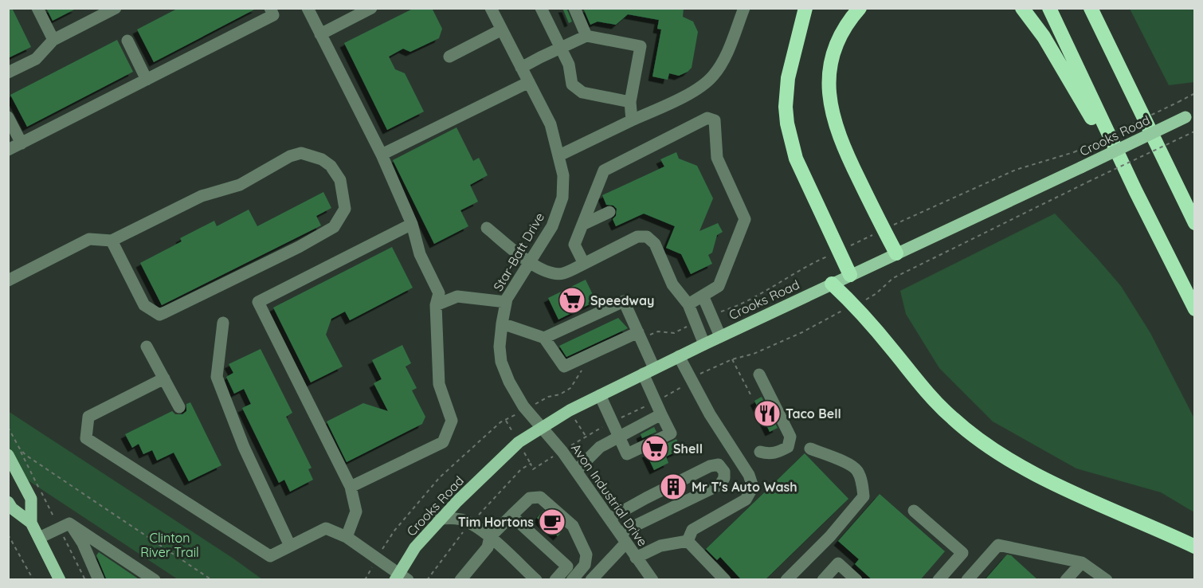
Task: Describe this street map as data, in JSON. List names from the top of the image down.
{
  "streets": {
    "main road": ["Crooks Road"],
    "street": ["Star-Batt Drive", "Avon Industrial Drive"]
  },
  "crossings": [
    ["Crooks Road", "Star-Batt Drive"],
    ["Crooks Road", "Avon Industrial Drive"],
    ["Star-Batt Drive", "Avon Industrial Drive"]
  ],
  "parks": ["Clinton River Trail"],
  "places": {
    "supermarket": ["Speedway", "Shell"],
    "restaurant": ["Taco Bell"],
    "building": ["Mr T's Auto Wash"],
    "cafe": ["Tim Hortons"]
  }
}
